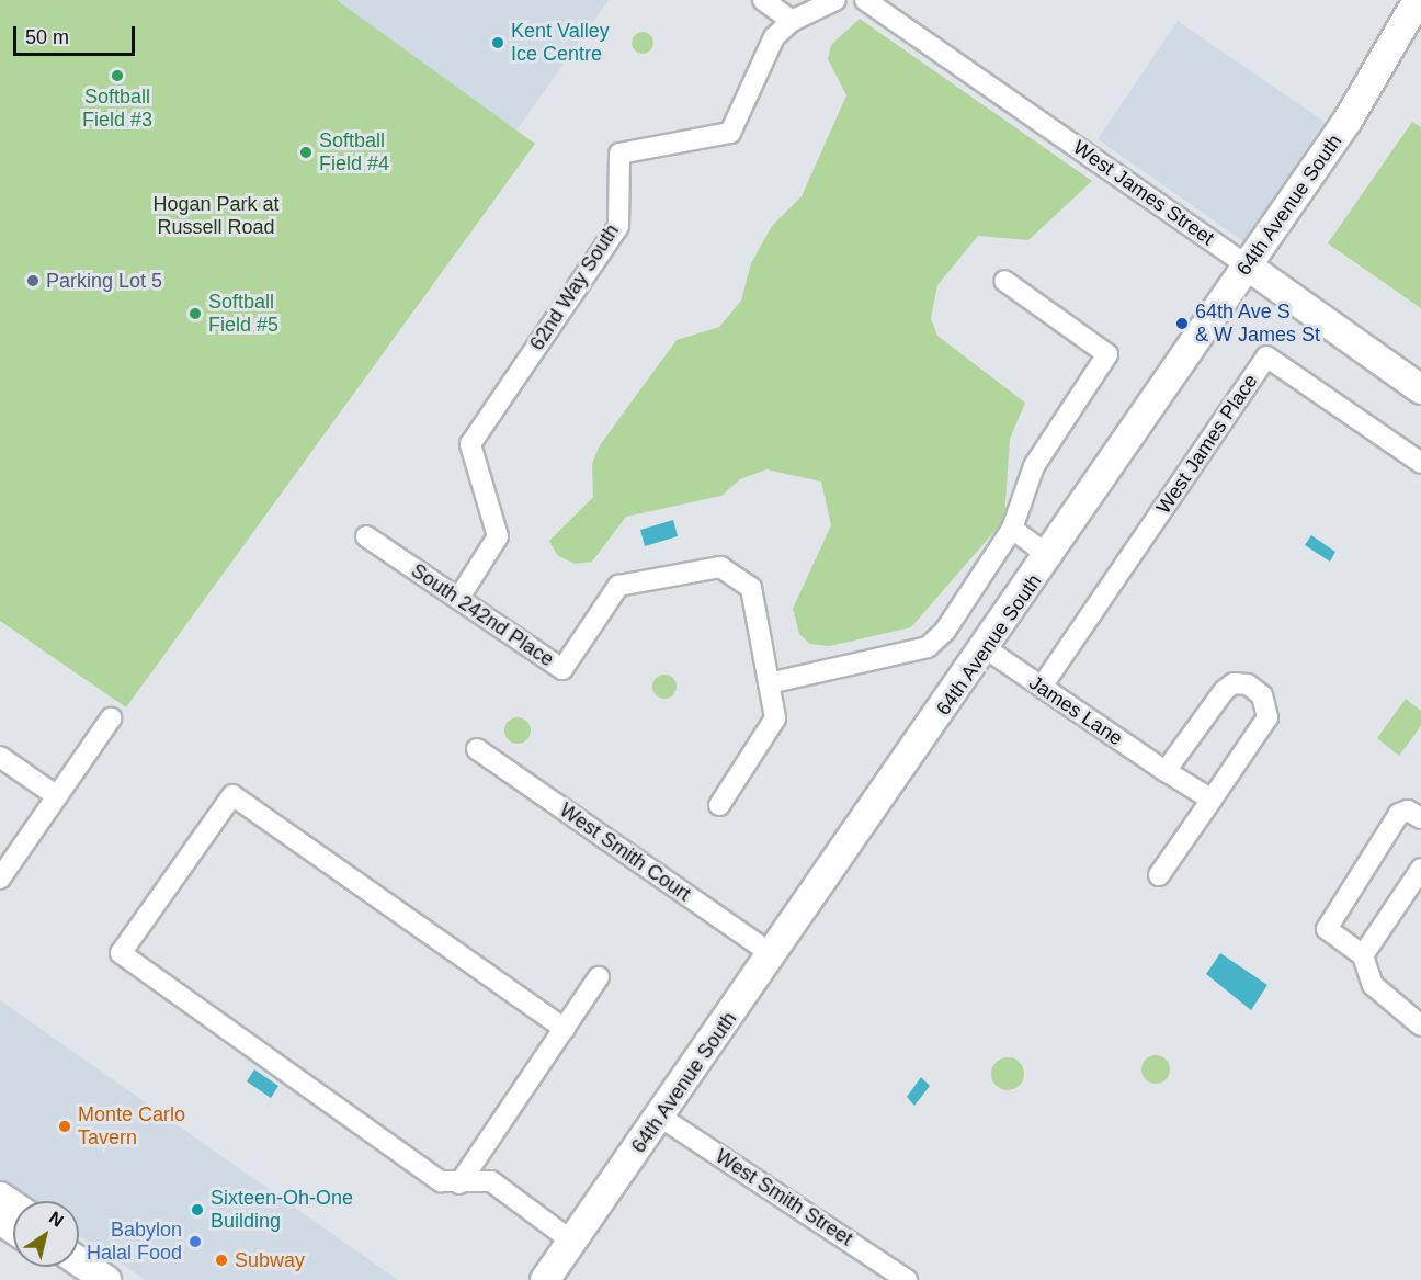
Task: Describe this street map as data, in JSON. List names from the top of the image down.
{
  "streets": {
    "street": [
      "West James Street",
      "64th Avenue South",
      "62nd Way South",
      "West James Place",
      "South 242nd Place",
      "James Lane",
      "West Smith Court",
      "West Smith Street"
    ]
  },
  "crossings": [
    ["West James Street", "64th Avenue South"],
    ["64th Avenue South", "James Lane"],
    ["64th Avenue South", "West Smith Court"],
    ["64th Avenue South", "West Smith Street"],
    ["62nd Way South", "South 242nd Place"],
    ["West James Place", "James Lane"]
  ],
  "parks": ["Hogan Park at Russell Road"],
  "places": [
    "Kent Valley Ice Centre",
    "Softball Field #3",
    "Softball Field #4",
    "Parking Lot 5",
    "Softball Field #5",
    "64th Ave S & W James St",
    "Monte Carlo Tavern",
    "Sixteen-Oh-One Building",
    "Babylon Halal Food",
    "Subway"
  ],
  "scale_bar": "50 m",
  "north": "top right"
}
